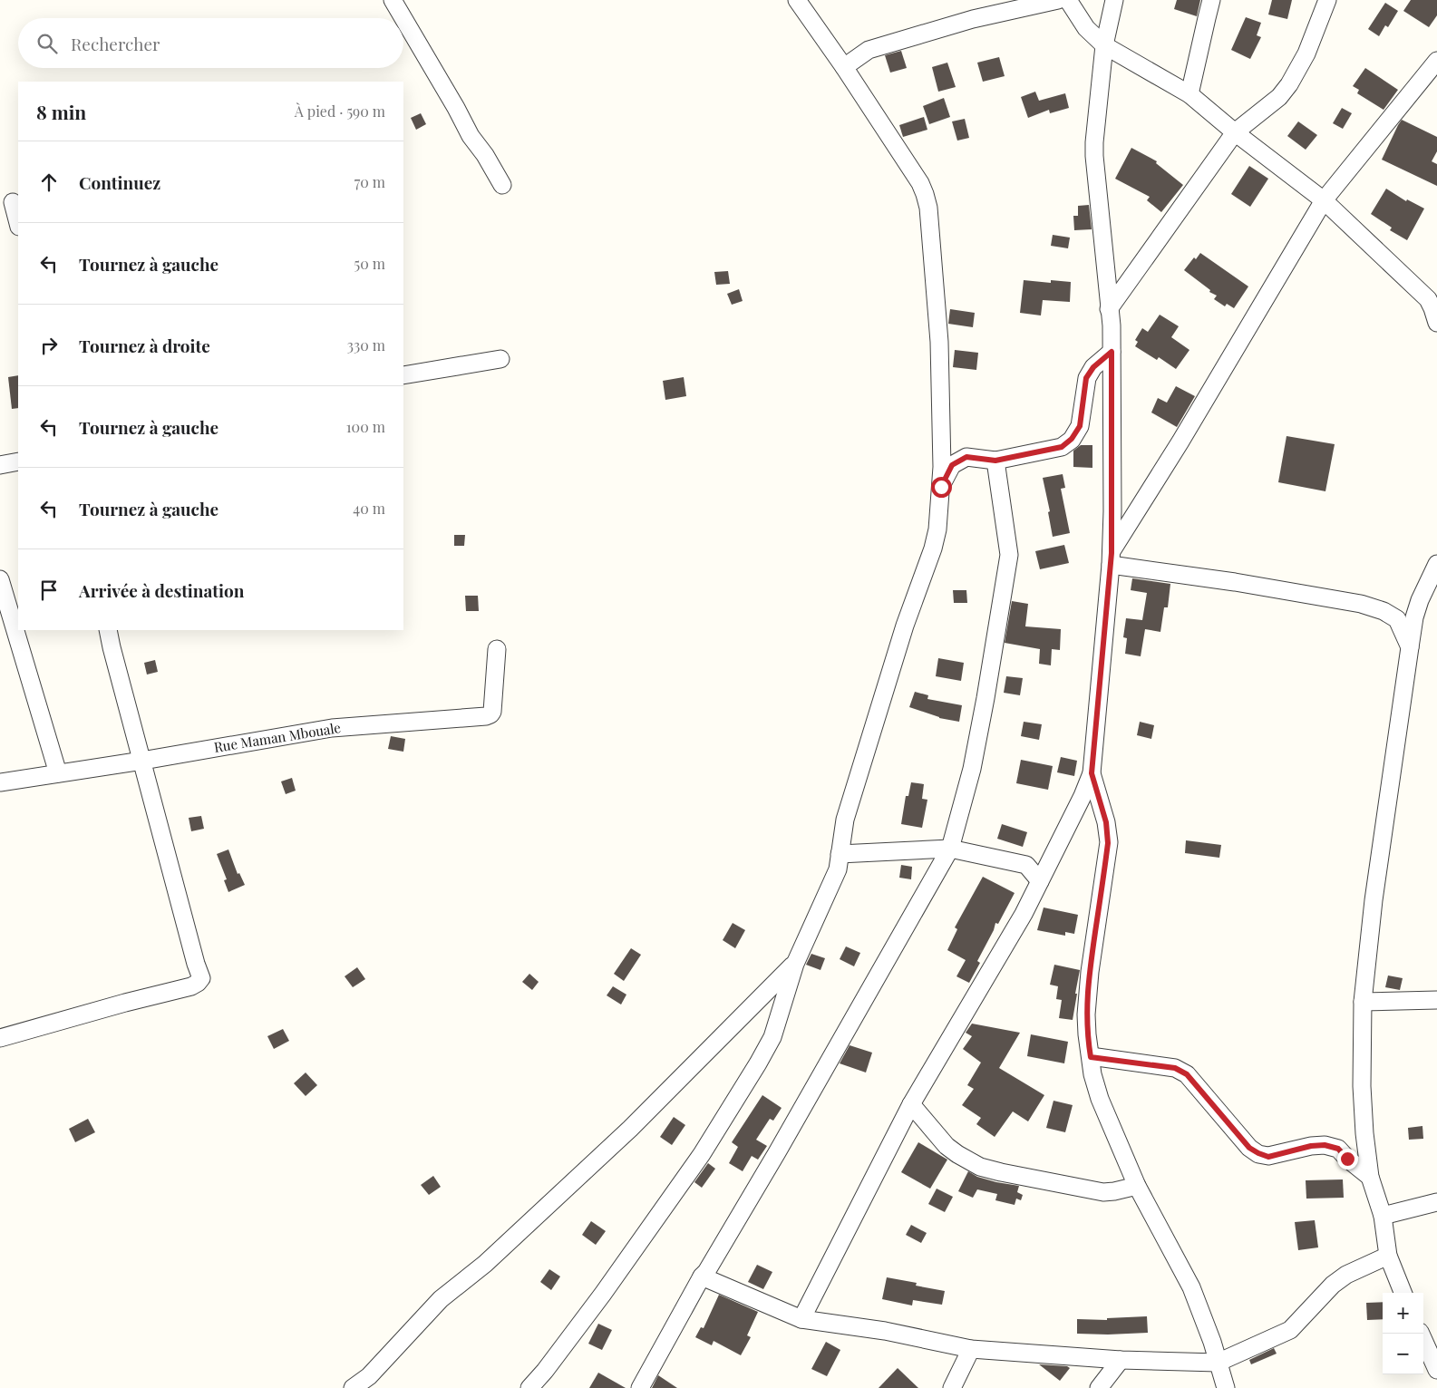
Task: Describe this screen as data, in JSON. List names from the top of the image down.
{
  "streets": {
    "street": ["Rue Maman Mbouale"]
  },
  "page": {
    "search": "Rechercher",
    "heading": ["8 min", "À pied · 590 m"],
    "list": [
      ["Continuez", "70 m"],
      ["Tournez à gauche", "50 m"],
      ["Tournez à droite", "330 m"],
      ["Tournez à gauche", "100 m"],
      ["Tournez à gauche", "40 m"],
      "Arrivée à destination"
    ],
    "map_buttons": ["+", "−"]
  }
}
